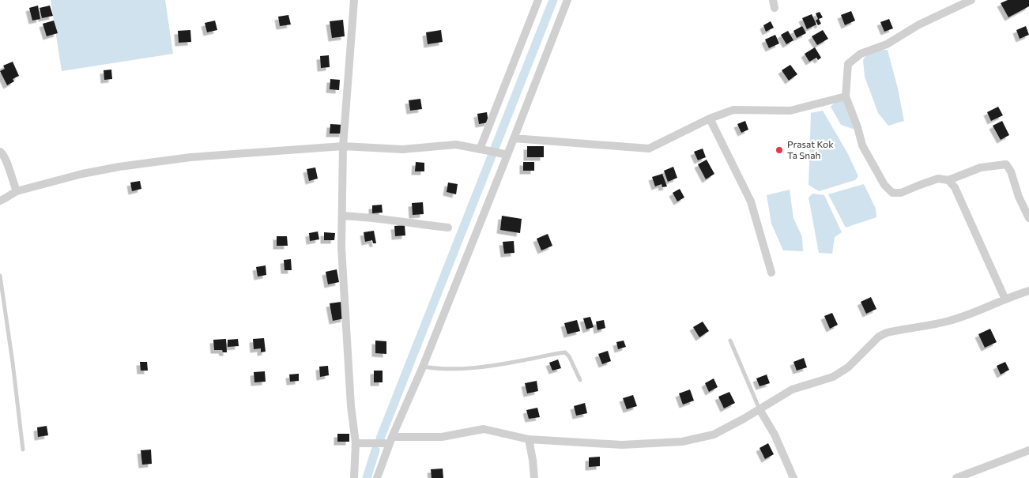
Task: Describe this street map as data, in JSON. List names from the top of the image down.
{
  "places": ["Prasat Kok Ta Snah"]
}
